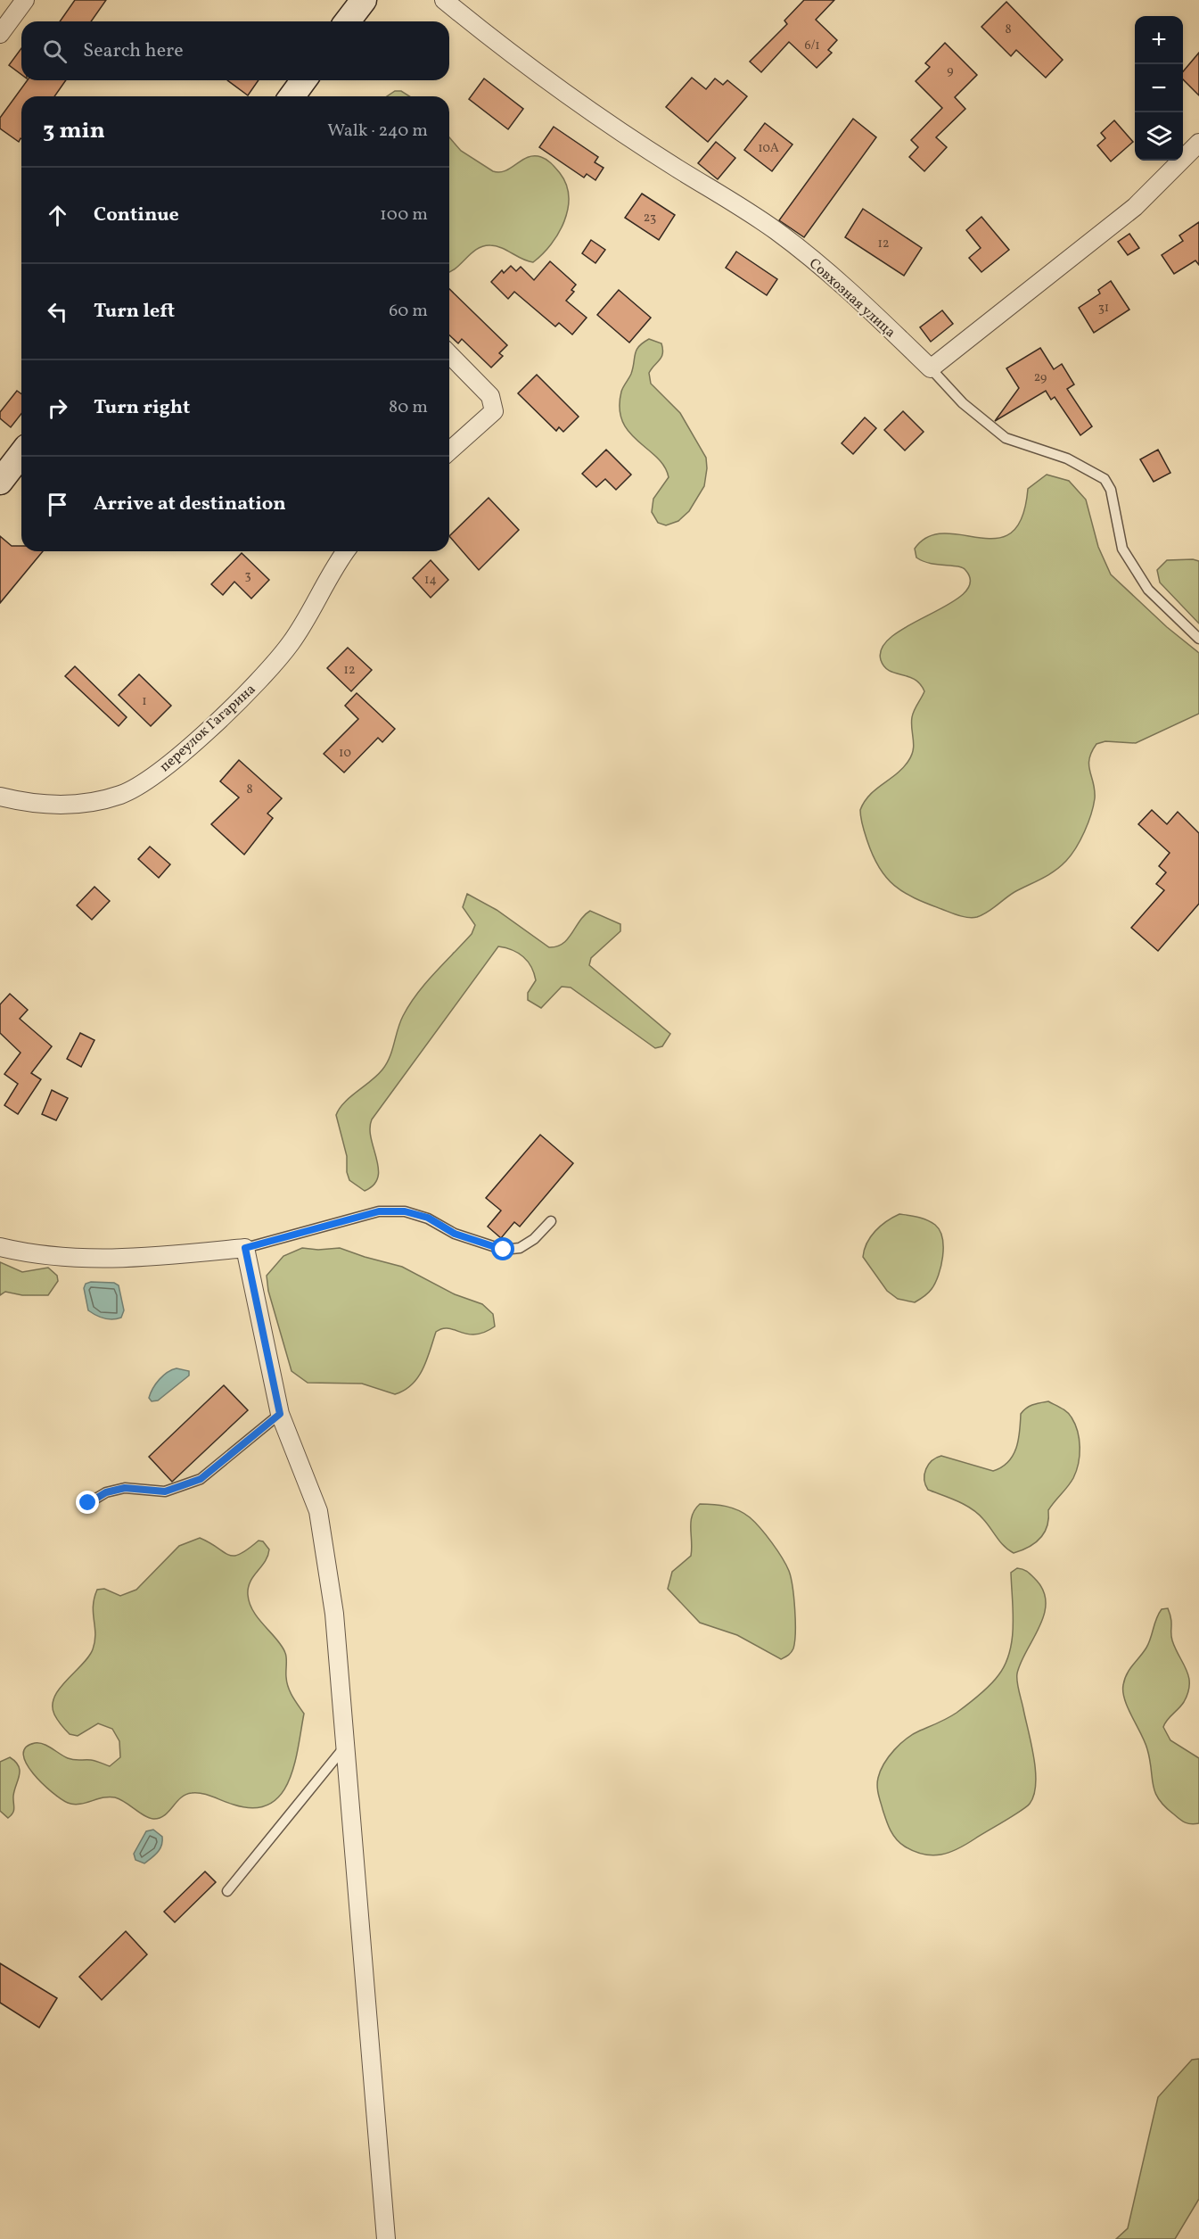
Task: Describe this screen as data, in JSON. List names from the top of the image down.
{
  "streets": {
    "street": ["Совхозная улица", "переулок Гагарина"]
  },
  "house_numbers": [
    "8",
    "6/1",
    "9",
    "10А",
    "23",
    "12",
    "31",
    "29",
    "3",
    "14",
    "12",
    "1",
    "10",
    "8"
  ],
  "page": {
    "map_buttons": ["+", "−"],
    "search": "Search here",
    "heading": ["3 min", "Walk · 240 m"],
    "list": [
      ["Continue", "100 m"],
      ["Turn left", "60 m"],
      ["Turn right", "80 m"],
      "Arrive at destination"
    ]
  }
}
